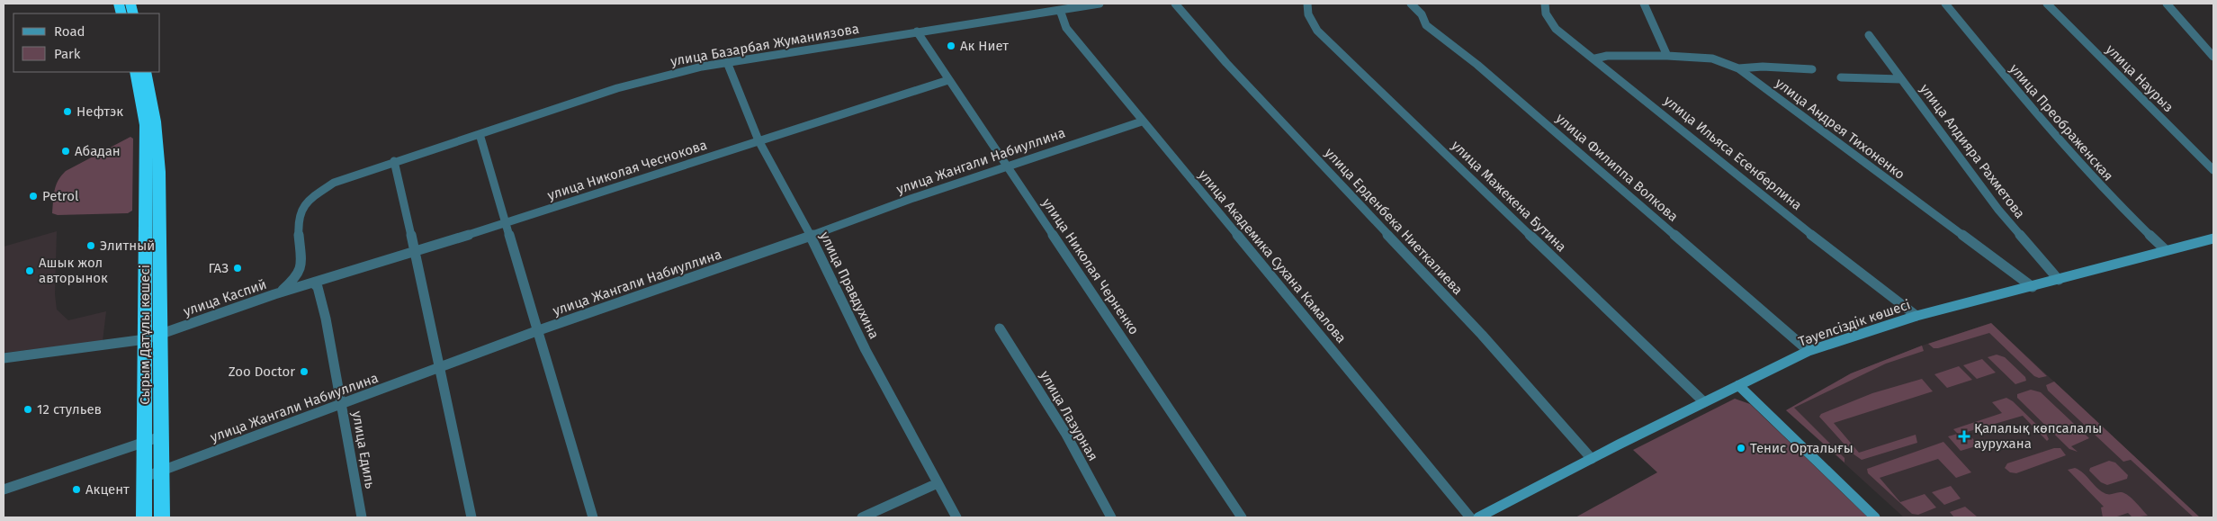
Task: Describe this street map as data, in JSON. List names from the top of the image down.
{
  "streets": {
    "highway": ["Сырым Датұлы көшесі"],
    "main road": ["Тәуелсіздік көшесі"],
    "street": [
      "улица Базарбая Жуманиязова",
      "улица Наурыз",
      "улица Преображенская",
      "улица Андрея Тихоненко",
      "улица Алдияра Рахметова",
      "улица Ильяса Есенберлина",
      "улица Жангали Набиуллина",
      "улица Филиппа Волкова",
      "улица Николая Чеснокова",
      "улица Мажекена Бутина",
      "улица Ерденбека Ниеткалиева",
      "улица Академика Сухана Камалова",
      "улица Николая Черненко",
      "улица Правдухина",
      "улица Каспий",
      "улица Лазурная",
      "улица Едиль"
    ]
  },
  "crossings": [
    ["улица Базарбая Жуманиязова", "улица Академика Сухана Камалова"],
    ["улица Базарбая Жуманиязова", "улица Николая Черненко"],
    ["улица Базарбая Жуманиязова", "улица Правдухина"],
    ["улица Базарбая Жуманиязова", "улица Каспий"],
    ["улица Преображенская", "Тәуелсіздік көшесі"],
    ["улица Андрея Тихоненко", "улица Ильяса Есенберлина"],
    ["улица Андрея Тихоненко", "Тәуелсіздік көшесі"],
    ["улица Алдияра Рахметова", "Тәуелсіздік көшесі"],
    ["улица Ильяса Есенберлина", "Тәуелсіздік көшесі"],
    ["улица Жангали Набиуллина", "улица Академика Сухана Камалова"],
    ["улица Жангали Набиуллина", "улица Николая Черненко"],
    ["улица Жангали Набиуллина", "улица Правдухина"],
    ["улица Жангали Набиуллина", "Сырым Датұлы көшесі"],
    ["улица Жангали Набиуллина", "улица Едиль"],
    ["улица Филиппа Волкова", "Тәуелсіздік көшесі"],
    ["улица Николая Чеснокова", "улица Николая Черненко"],
    ["улица Николая Чеснокова", "улица Правдухина"],
    ["улица Николая Чеснокова", "улица Каспий"],
    ["улица Николая Чеснокова", "улица Едиль"],
    ["улица Мажекена Бутина", "Тәуелсіздік көшесі"],
    ["улица Ерденбека Ниеткалиева", "Тәуелсіздік көшесі"],
    ["улица Каспий", "Сырым Датұлы көшесі"],
    ["улица Каспий", "улица Едиль"]
  ],
  "places": {
    "other": [
      "Ак Ниет",
      "Нефтэк",
      "Абадан",
      "Petrol",
      "Элитный",
      "ГАЗ",
      "Ашык жол авторынок",
      "Zoo Doctor",
      "12 стульев",
      "Тенис Орталығы",
      "Акцент"
    ],
    "health": ["Қалалық көпсалалы аурухана"]
  },
  "legend": ["Road", "Park"]
}
